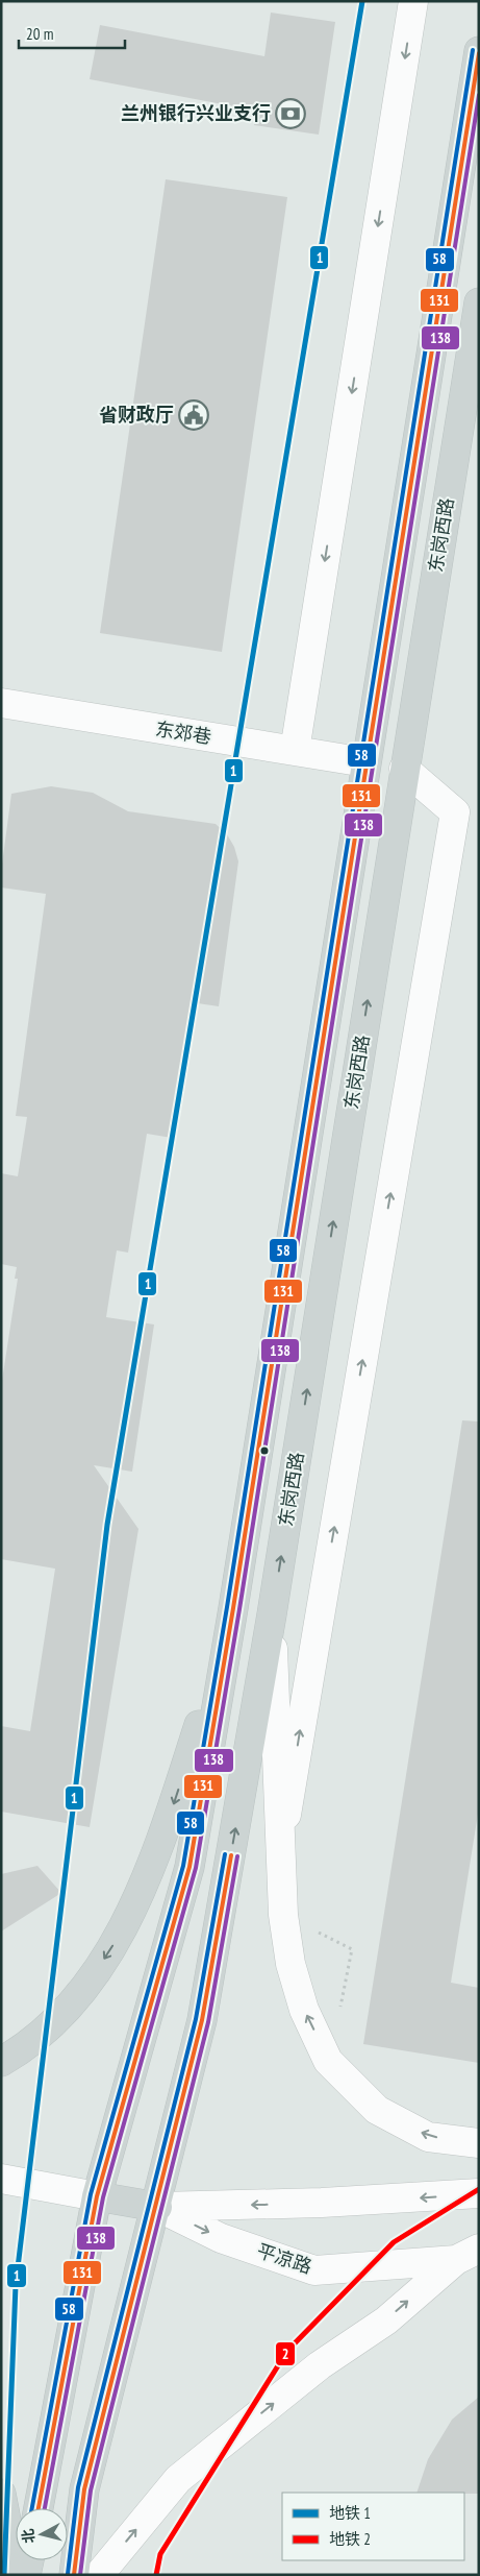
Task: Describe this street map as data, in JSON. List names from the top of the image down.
{
  "streets": {
    "main road": ["东岗西路", "平凉路"],
    "street": ["东郊巷"]
  },
  "crossings": [
    ["东岗西路", "平凉路"]
  ],
  "places": {
    "bank": ["兰州银行兴业支行"],
    "public building": ["省财政厅"]
  },
  "lines": [
    "metro line 1",
    "transit line 58",
    "transit line 131",
    "transit line 138",
    "metro line 2"
  ],
  "legend": ["地铁 1", "地铁 2"],
  "scale_bar": "20 m",
  "north": "left"
}
